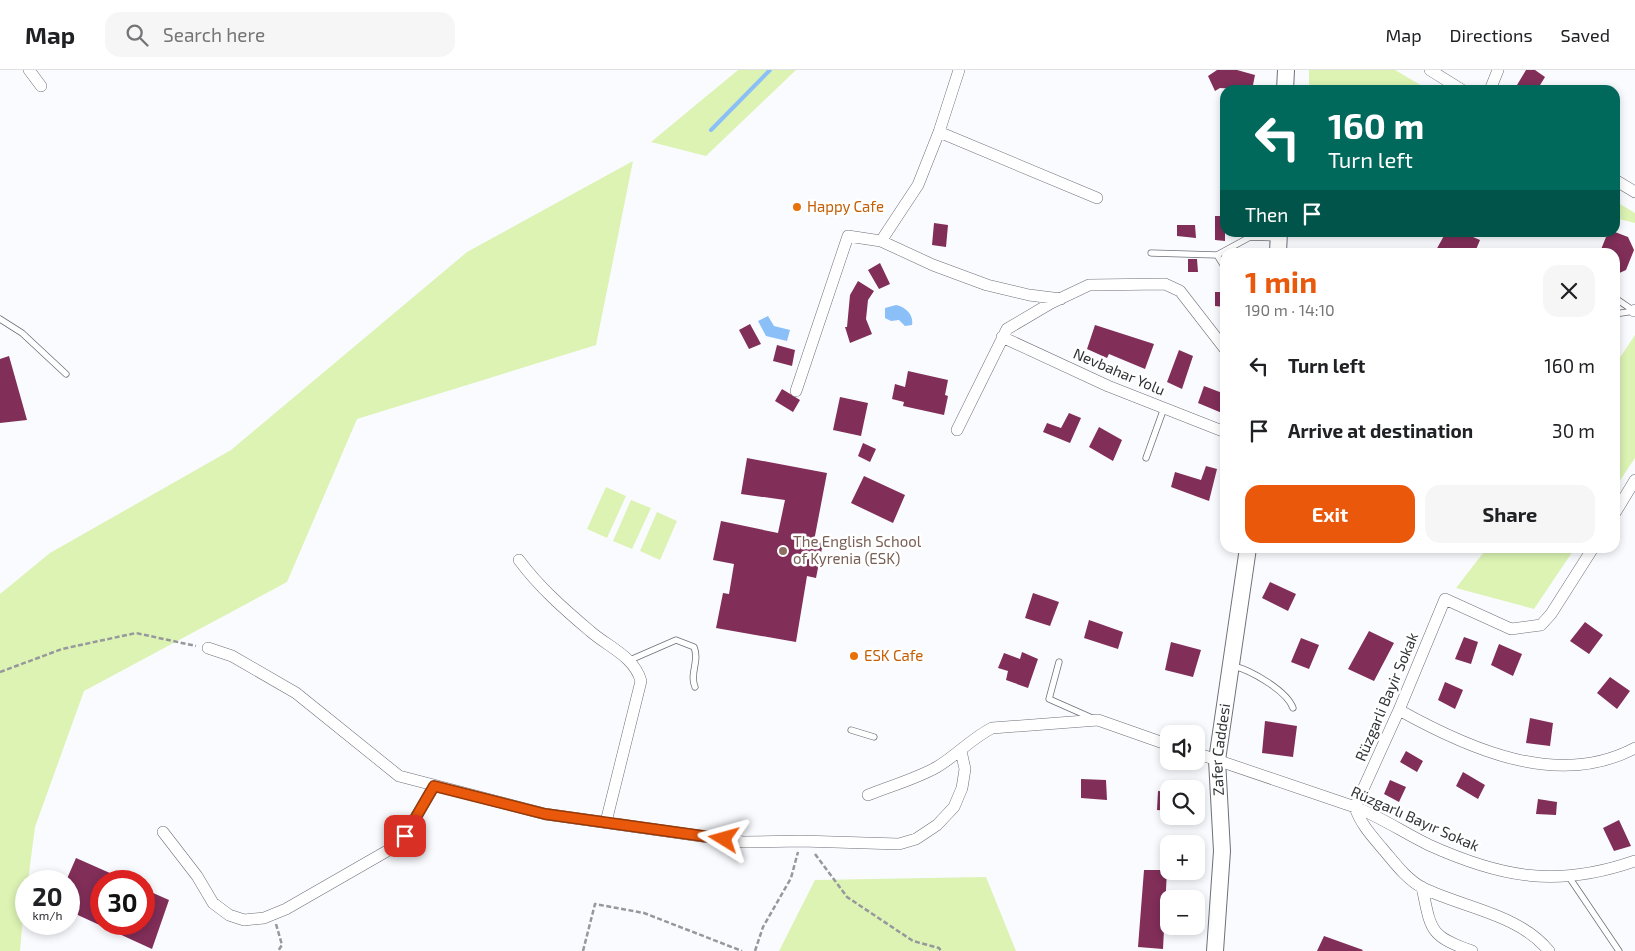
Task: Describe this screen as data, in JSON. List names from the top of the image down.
{
  "streets": {
    "street": [
      "Nevbahar Yolu",
      "Rüzgarli Bayir Sokak",
      "Zafer Caddesi",
      "Rüzgarlı Bayır Sokak"
    ]
  },
  "crossings": [
    ["Rüzgarli Bayir Sokak", "Rüzgarlı Bayır Sokak"],
    ["Zafer Caddesi", "Rüzgarlı Bayır Sokak"]
  ],
  "places": ["Happy Cafe", "The English School of Kyrenia (ESK)", "ESK Cafe"],
  "page": {
    "header": "Map",
    "search": "Search here",
    "nav": ["Map", "Directions", "Saved"],
    "turn": ["160 m", "Turn left"],
    "then": "Then",
    "heading": ["1 min", "190 m · 14:10"],
    "list": [
      {
        "name": "Turn left",
        "value": "160 m"
      },
      {
        "name": "Arrive at destination",
        "value": "30 m"
      }
    ],
    "buttons": ["Exit", "Share"],
    "map_buttons": ["+", "−"],
    "speed": "20 km/h",
    "limit": "30"
  }
}
